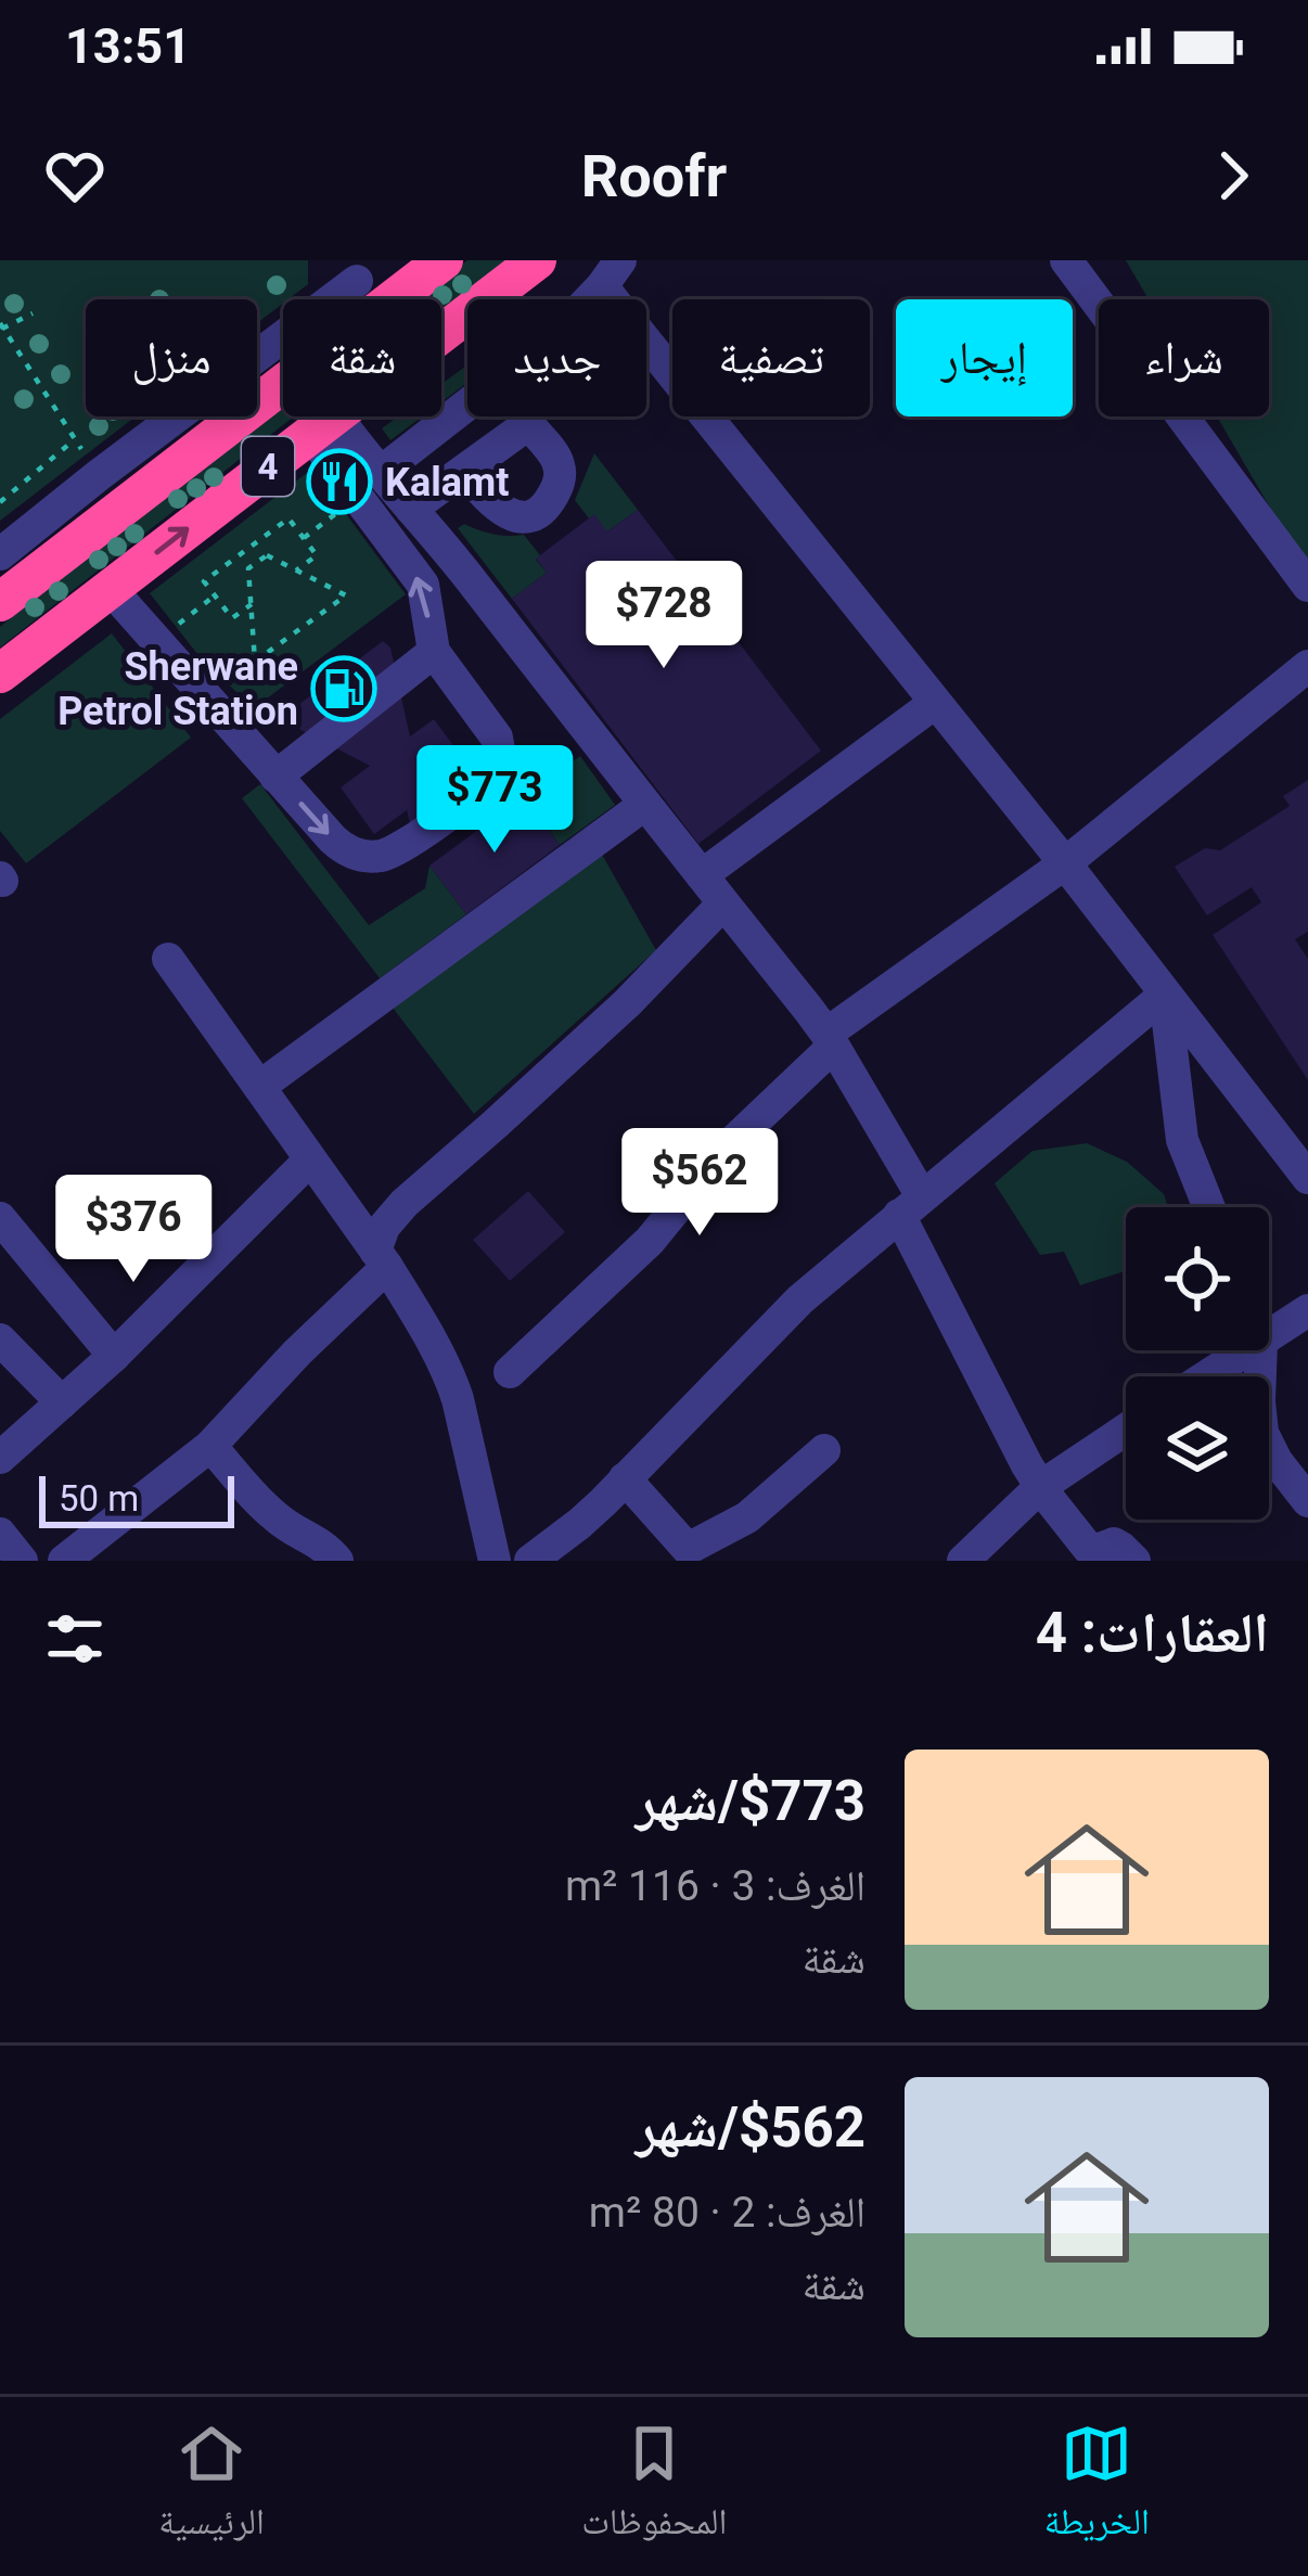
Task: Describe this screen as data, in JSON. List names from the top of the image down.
{
  "streets": {
    "highway": ["4"]
  },
  "places": {
    "restaurant": ["Kalamt"],
    "fuel station": ["Sherwane Petrol Station"]
  },
  "scale_bar": "50 m",
  "page": {
    "status": "13:51",
    "header": "Roofr",
    "chip": [
      "شراء",
      "إيجار",
      "تصفية",
      "جديد",
      "شقة",
      "منزل"
    ],
    "price": [
      "$728",
      "$773",
      "$562",
      "$376"
    ],
    "scale": "50 m",
    "heading": "العقارات: 4",
    "list": [
      {
        "name": "$773/شهر",
        "note": "الغرف: 3 · 116 m² · شقة"
      },
      {
        "name": "$562/شهر",
        "note": "الغرف: 2 · 80 m² · شقة"
      }
    ],
    "tabs": ["الخريطة", "المحفوظات", "الرئيسية"]
  }
}
